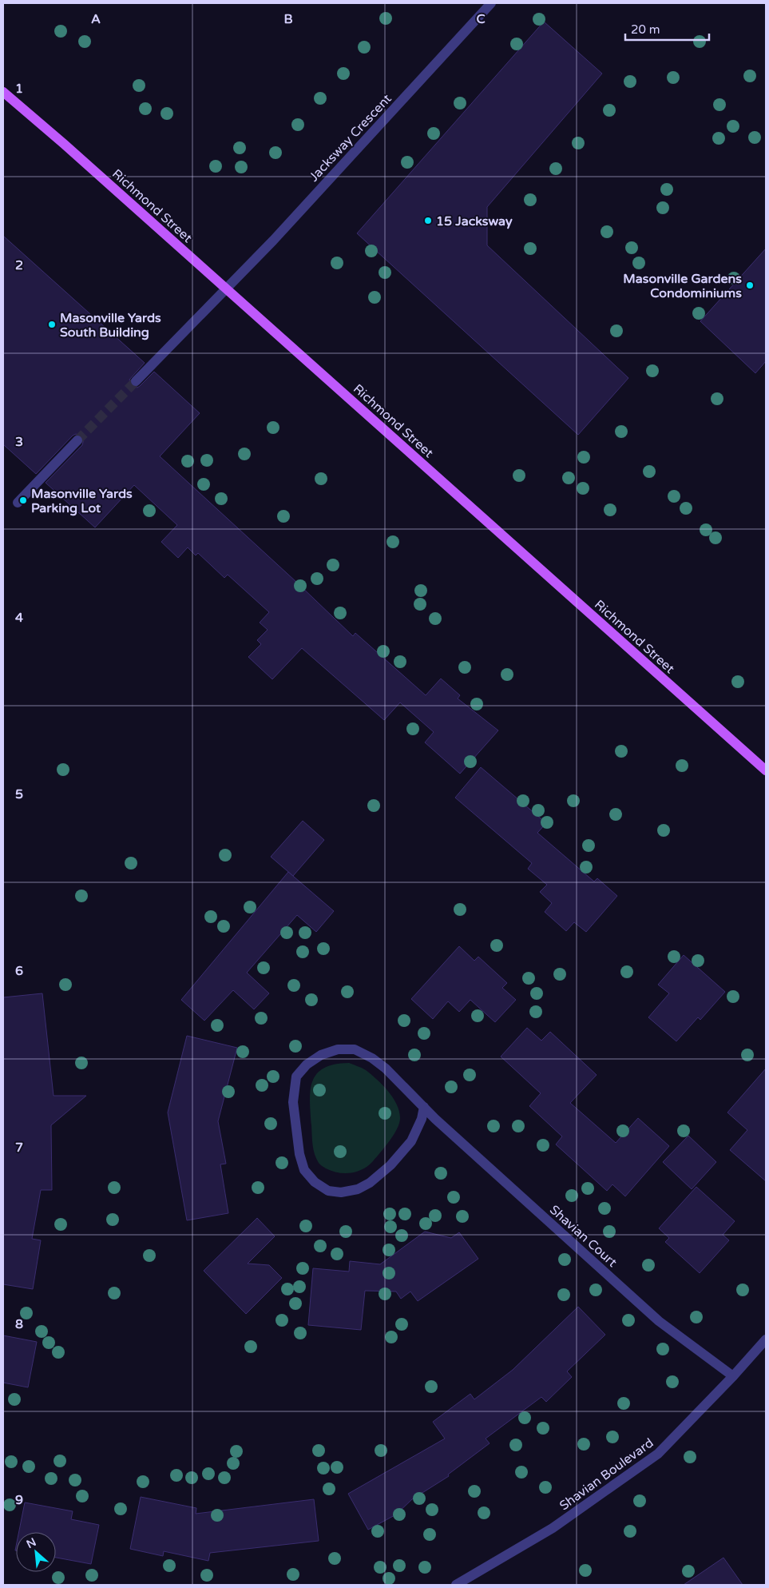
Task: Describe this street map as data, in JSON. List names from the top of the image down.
{
  "streets": {
    "main road": ["Richmond Street"],
    "street": ["Jacksway Crescent", "Shavian Court", "Shavian Boulevard"]
  },
  "crossings": [
    ["Jacksway Crescent", "Richmond Street"],
    ["Shavian Court", "Shavian Boulevard"]
  ],
  "places": [
    "15 Jacksway",
    "Masonville Gardens Condominiums",
    "Masonville Yards South Building",
    "Masonville Yards Parking Lot"
  ],
  "scale_bar": "20 m",
  "north": "top left",
  "grid": {
    "columns": ["A", "B", "C"],
    "rows": [
      "1",
      "2",
      "3",
      "4",
      "5",
      "6",
      "7",
      "8",
      "9"
    ]
  }
}
